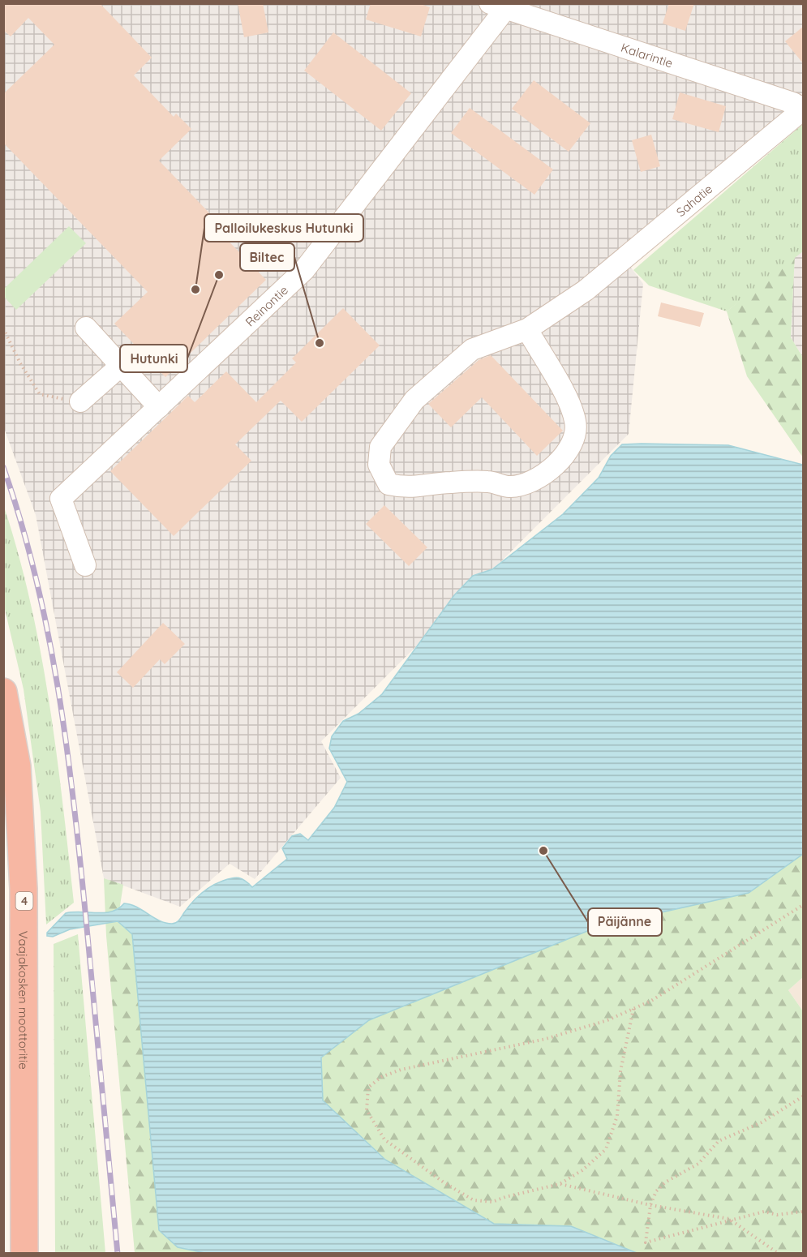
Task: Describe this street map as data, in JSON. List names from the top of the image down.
{
  "streets": {
    "highway": ["4", "Vaajakosken moottoritie"],
    "street": ["Kalarintie", "Sahatie", "Reinontie"]
  },
  "crossings": [
    ["Kalarintie", "Sahatie"],
    ["Kalarintie", "Reinontie"]
  ],
  "places": [
    "Hutunki",
    "Palloilukeskus Hutunki",
    "Biltec",
    "Päijänne"
  ]
}
